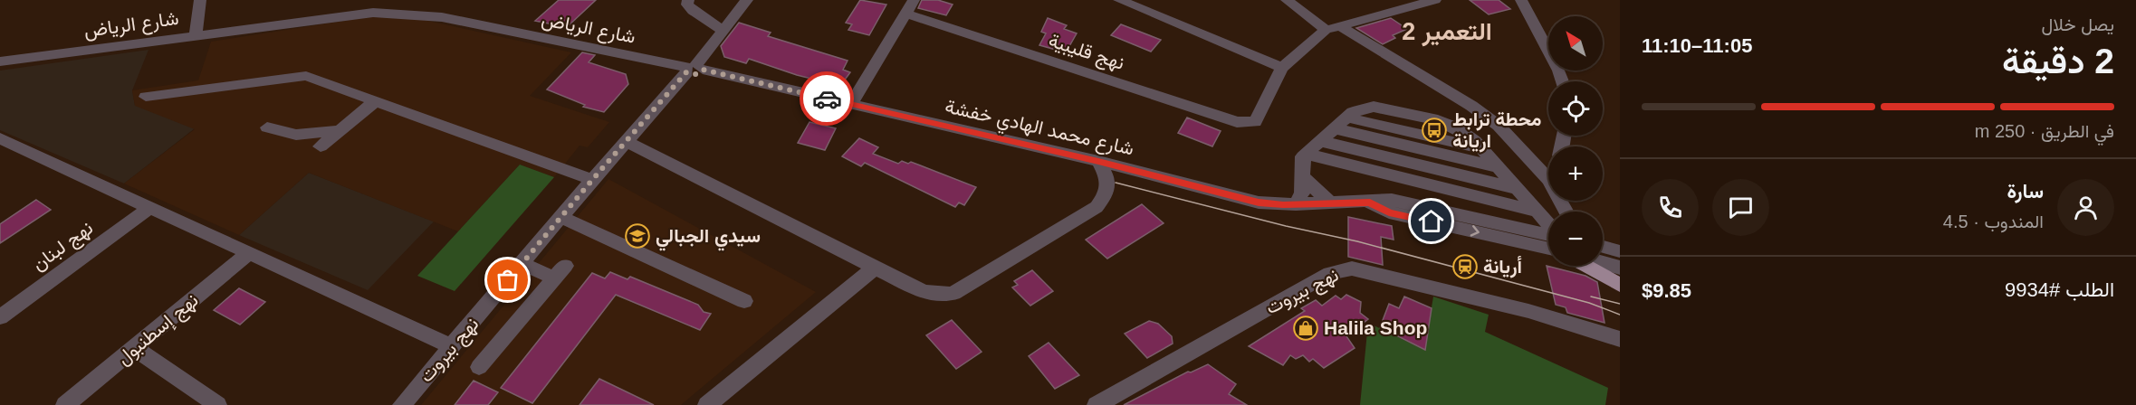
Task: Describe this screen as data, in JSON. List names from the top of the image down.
{
  "streets": {
    "street": [
      "شارع الرياض",
      "نهج قليبية",
      "شارع محمد الهادي خفشة",
      "نهج لبنان",
      "نهج بيروت",
      "نهج إسطنبول"
    ]
  },
  "crossings": [
    ["شارع الرياض", "شارع محمد الهادي خفشة"],
    ["شارع الرياض", "نهج بيروت"],
    ["شارع محمد الهادي خفشة", "نهج بيروت"]
  ],
  "districts": ["التعمير 2"],
  "places": {
    "bus stop": ["محطة ترابط اريانة"],
    "school or university": ["سيدي الجبالي"],
    "station": ["أريانة"],
    "shop": ["Halila Shop"]
  },
  "north": "top left",
  "page": {
    "heading": ["2 دقيقة", "يصل خلال", "11:05–11:10"],
    "panel": [
      "سارة",
      "المندوب · 4.5",
      "الطلب #9934",
      "$9.85"
    ],
    "map_buttons": ["+", "−"],
    "bar": "في الطريق · 250 m"
  }
}
